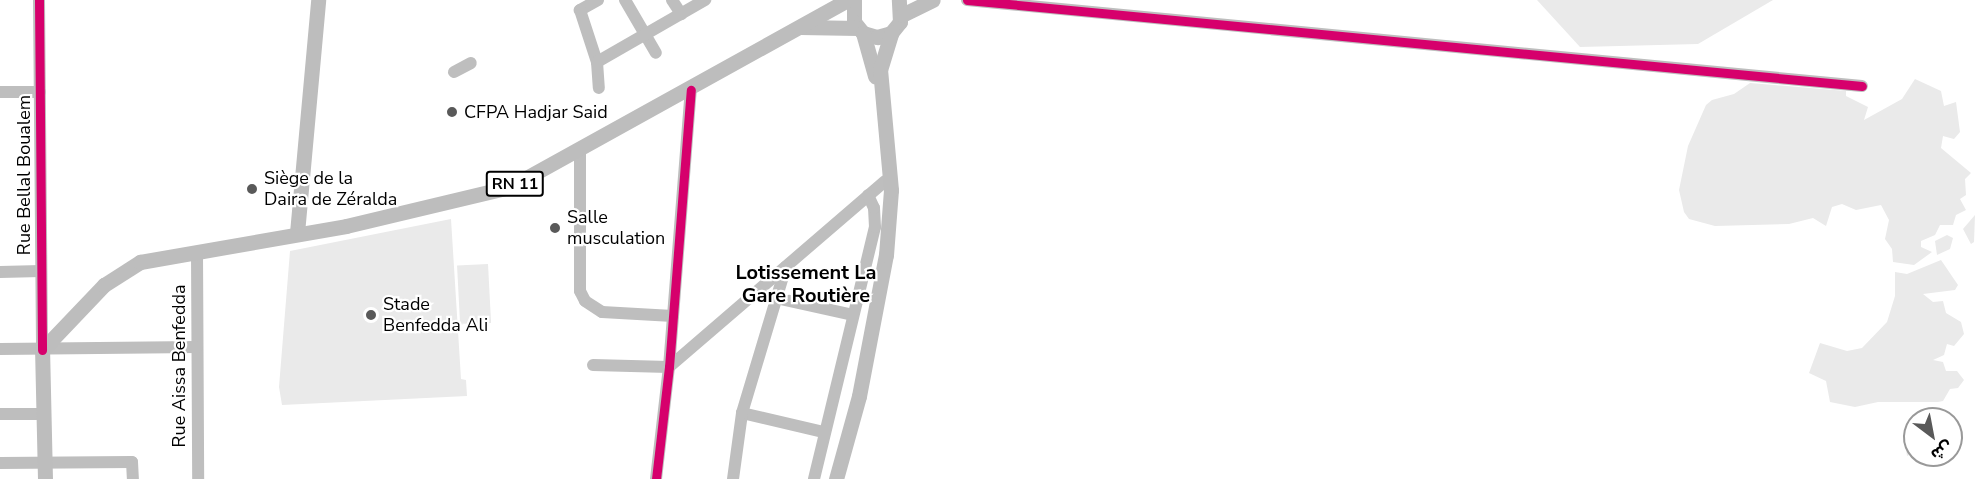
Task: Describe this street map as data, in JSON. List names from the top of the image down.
{
  "streets": {
    "main road": ["RN 11"],
    "street": ["Rue Bellal Boualem", "Rue Aissa Benfedda"]
  },
  "crossings": [
    ["Rue Bellal Boualem", "RN 11"],
    ["RN 11", "Rue Aissa Benfedda"]
  ],
  "districts": ["Lotissement La Gare Routière"],
  "places": [
    "CFPA Hadjar Said",
    "Siège de la Daira de Zéralda",
    "Salle musculation",
    "Stade Benfedda Ali"
  ],
  "north": "bottom right"
}
